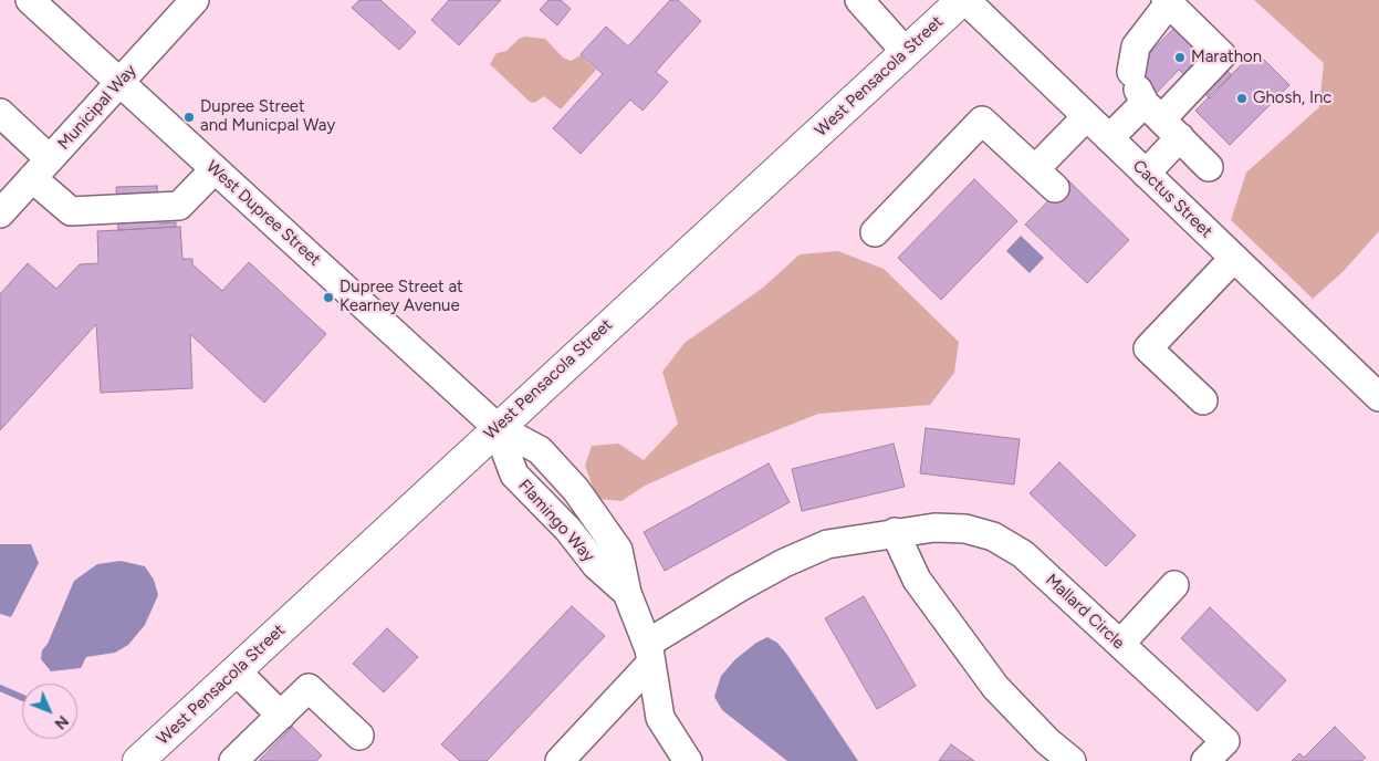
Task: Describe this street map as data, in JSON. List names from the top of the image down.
{
  "streets": {
    "main road": ["West Pensacola Street"],
    "street": [
      "Municipal Way",
      "Cactus Street",
      "West Dupree Street",
      "Flamingo Way",
      "Mallard Circle"
    ]
  },
  "crossings": [
    ["West Pensacola Street", "Cactus Street"],
    ["West Pensacola Street", "West Dupree Street"],
    ["West Pensacola Street", "Flamingo Way"],
    ["Municipal Way", "West Dupree Street"],
    ["West Dupree Street", "Flamingo Way"],
    ["Flamingo Way", "Mallard Circle"]
  ],
  "places": [
    "Marathon",
    "Ghosh, Inc",
    "Dupree Street and Municpal Way",
    "Dupree Street at Kearney Avenue"
  ],
  "north": "bottom right"
}
